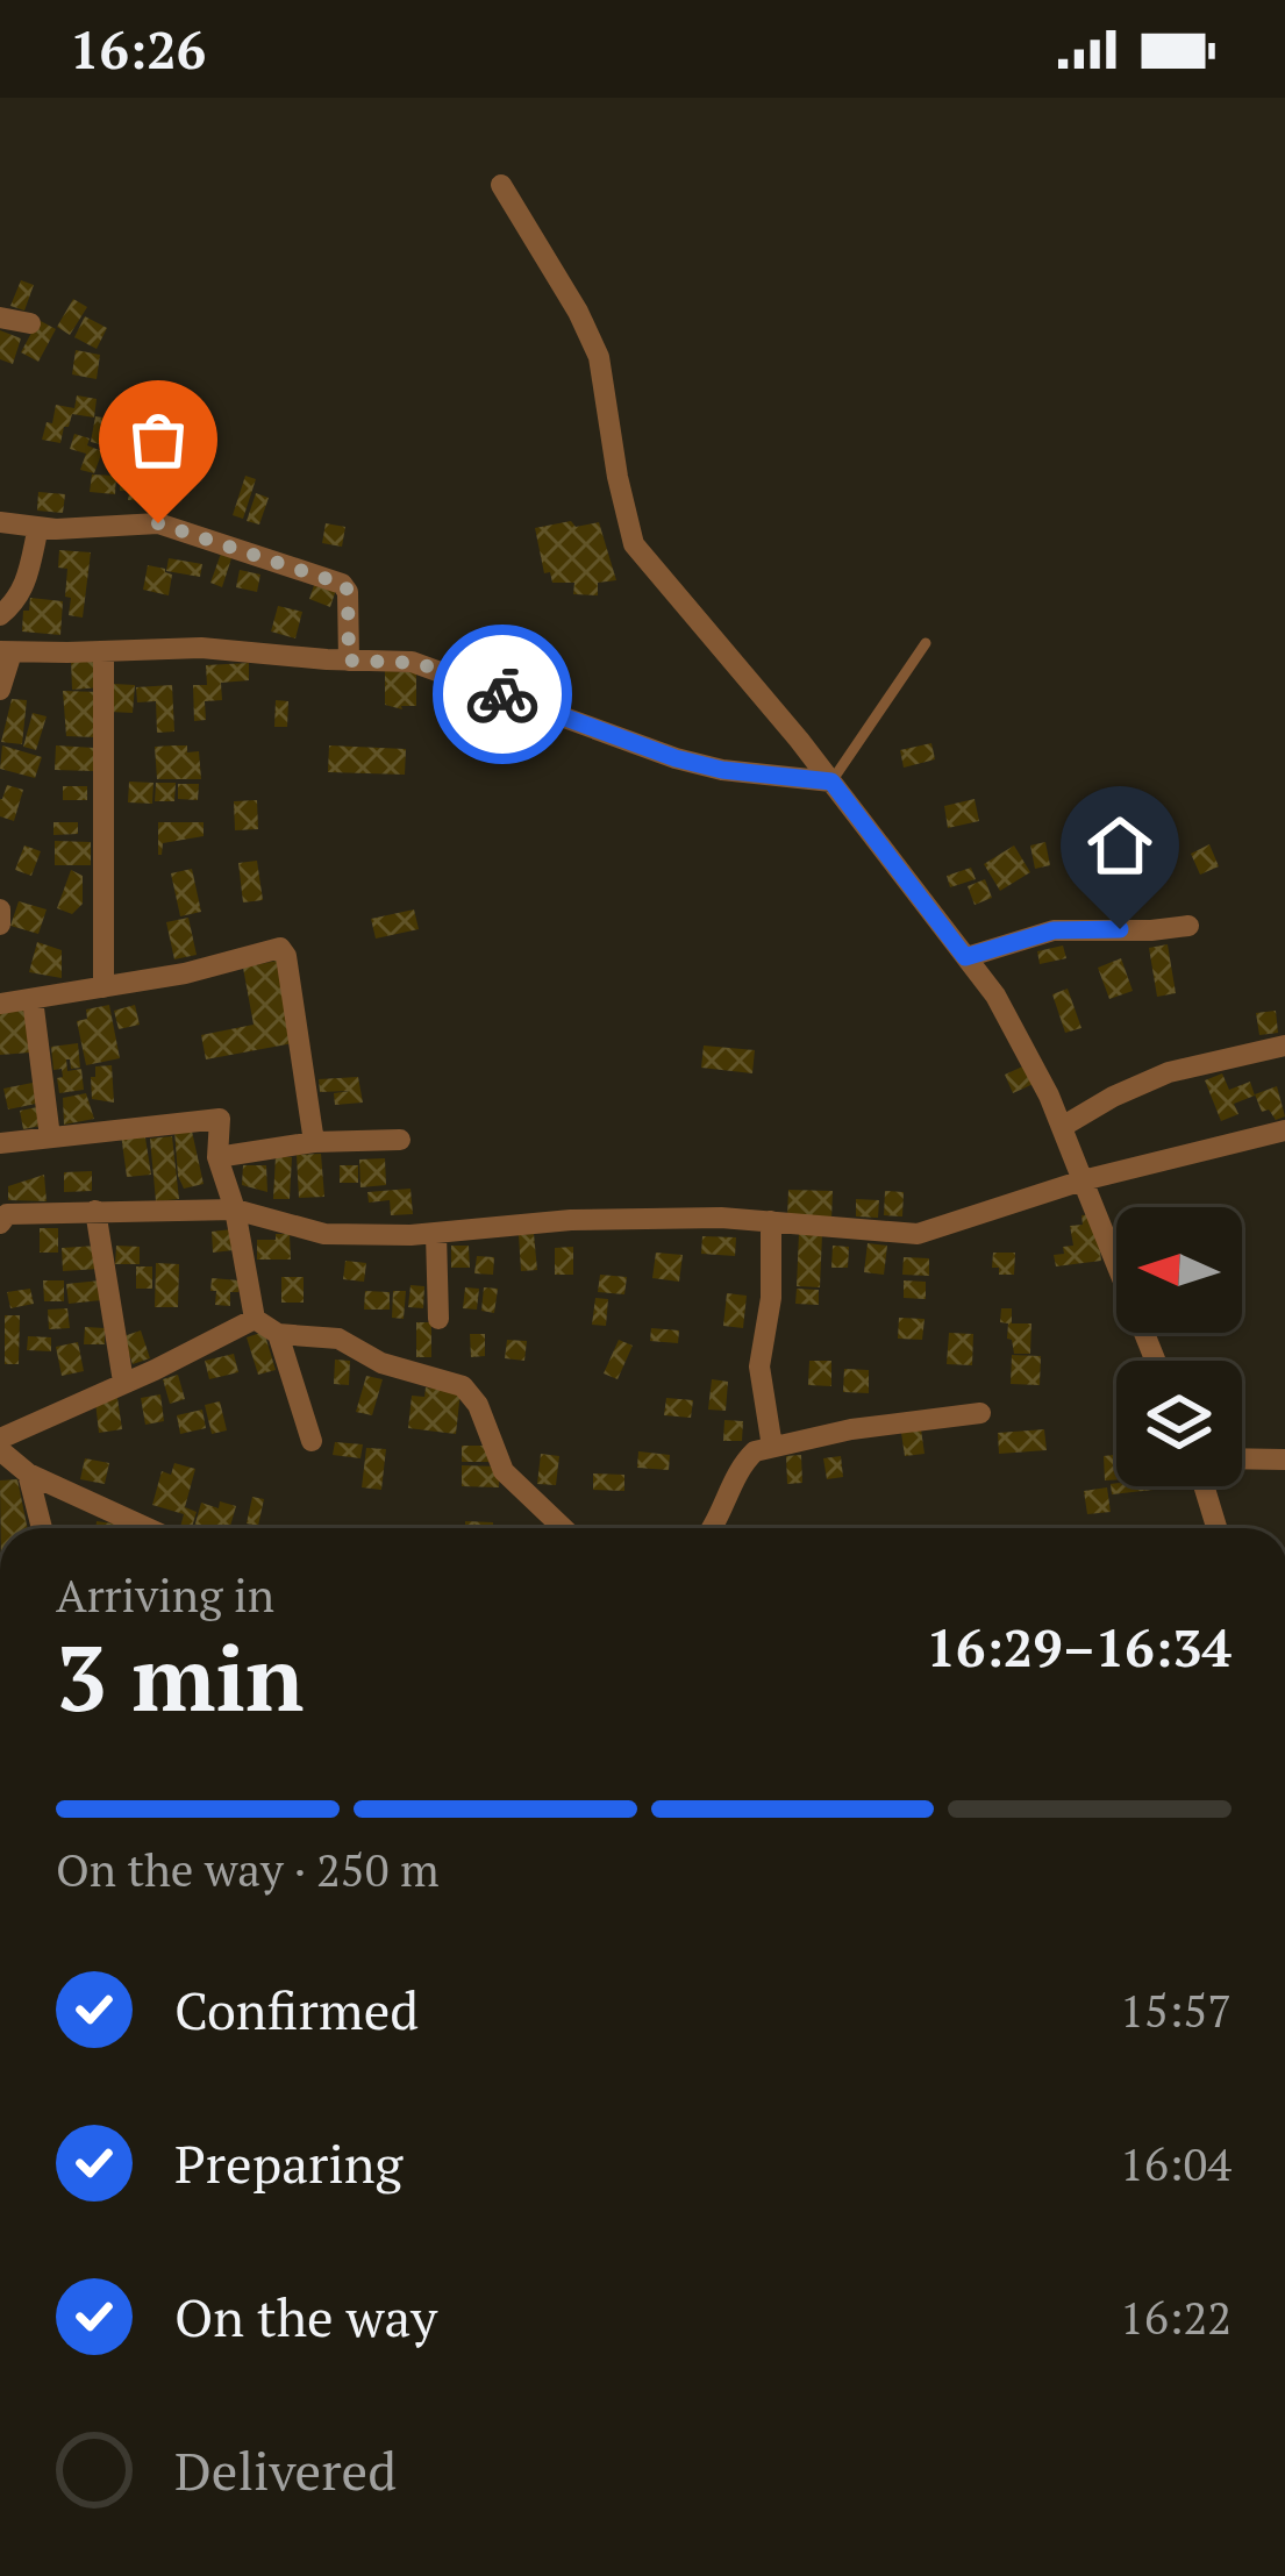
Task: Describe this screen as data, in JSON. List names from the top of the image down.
{
  "north": "left",
  "page": {
    "status": "16:26",
    "heading": ["3 min", "Arriving in", "16:29–16:34"],
    "bar": "On the way · 250 m",
    "list": [
      ["Confirmed", "15:57"],
      ["Preparing", "16:04"],
      ["On the way", "16:22"],
      "Delivered"
    ]
  }
}
